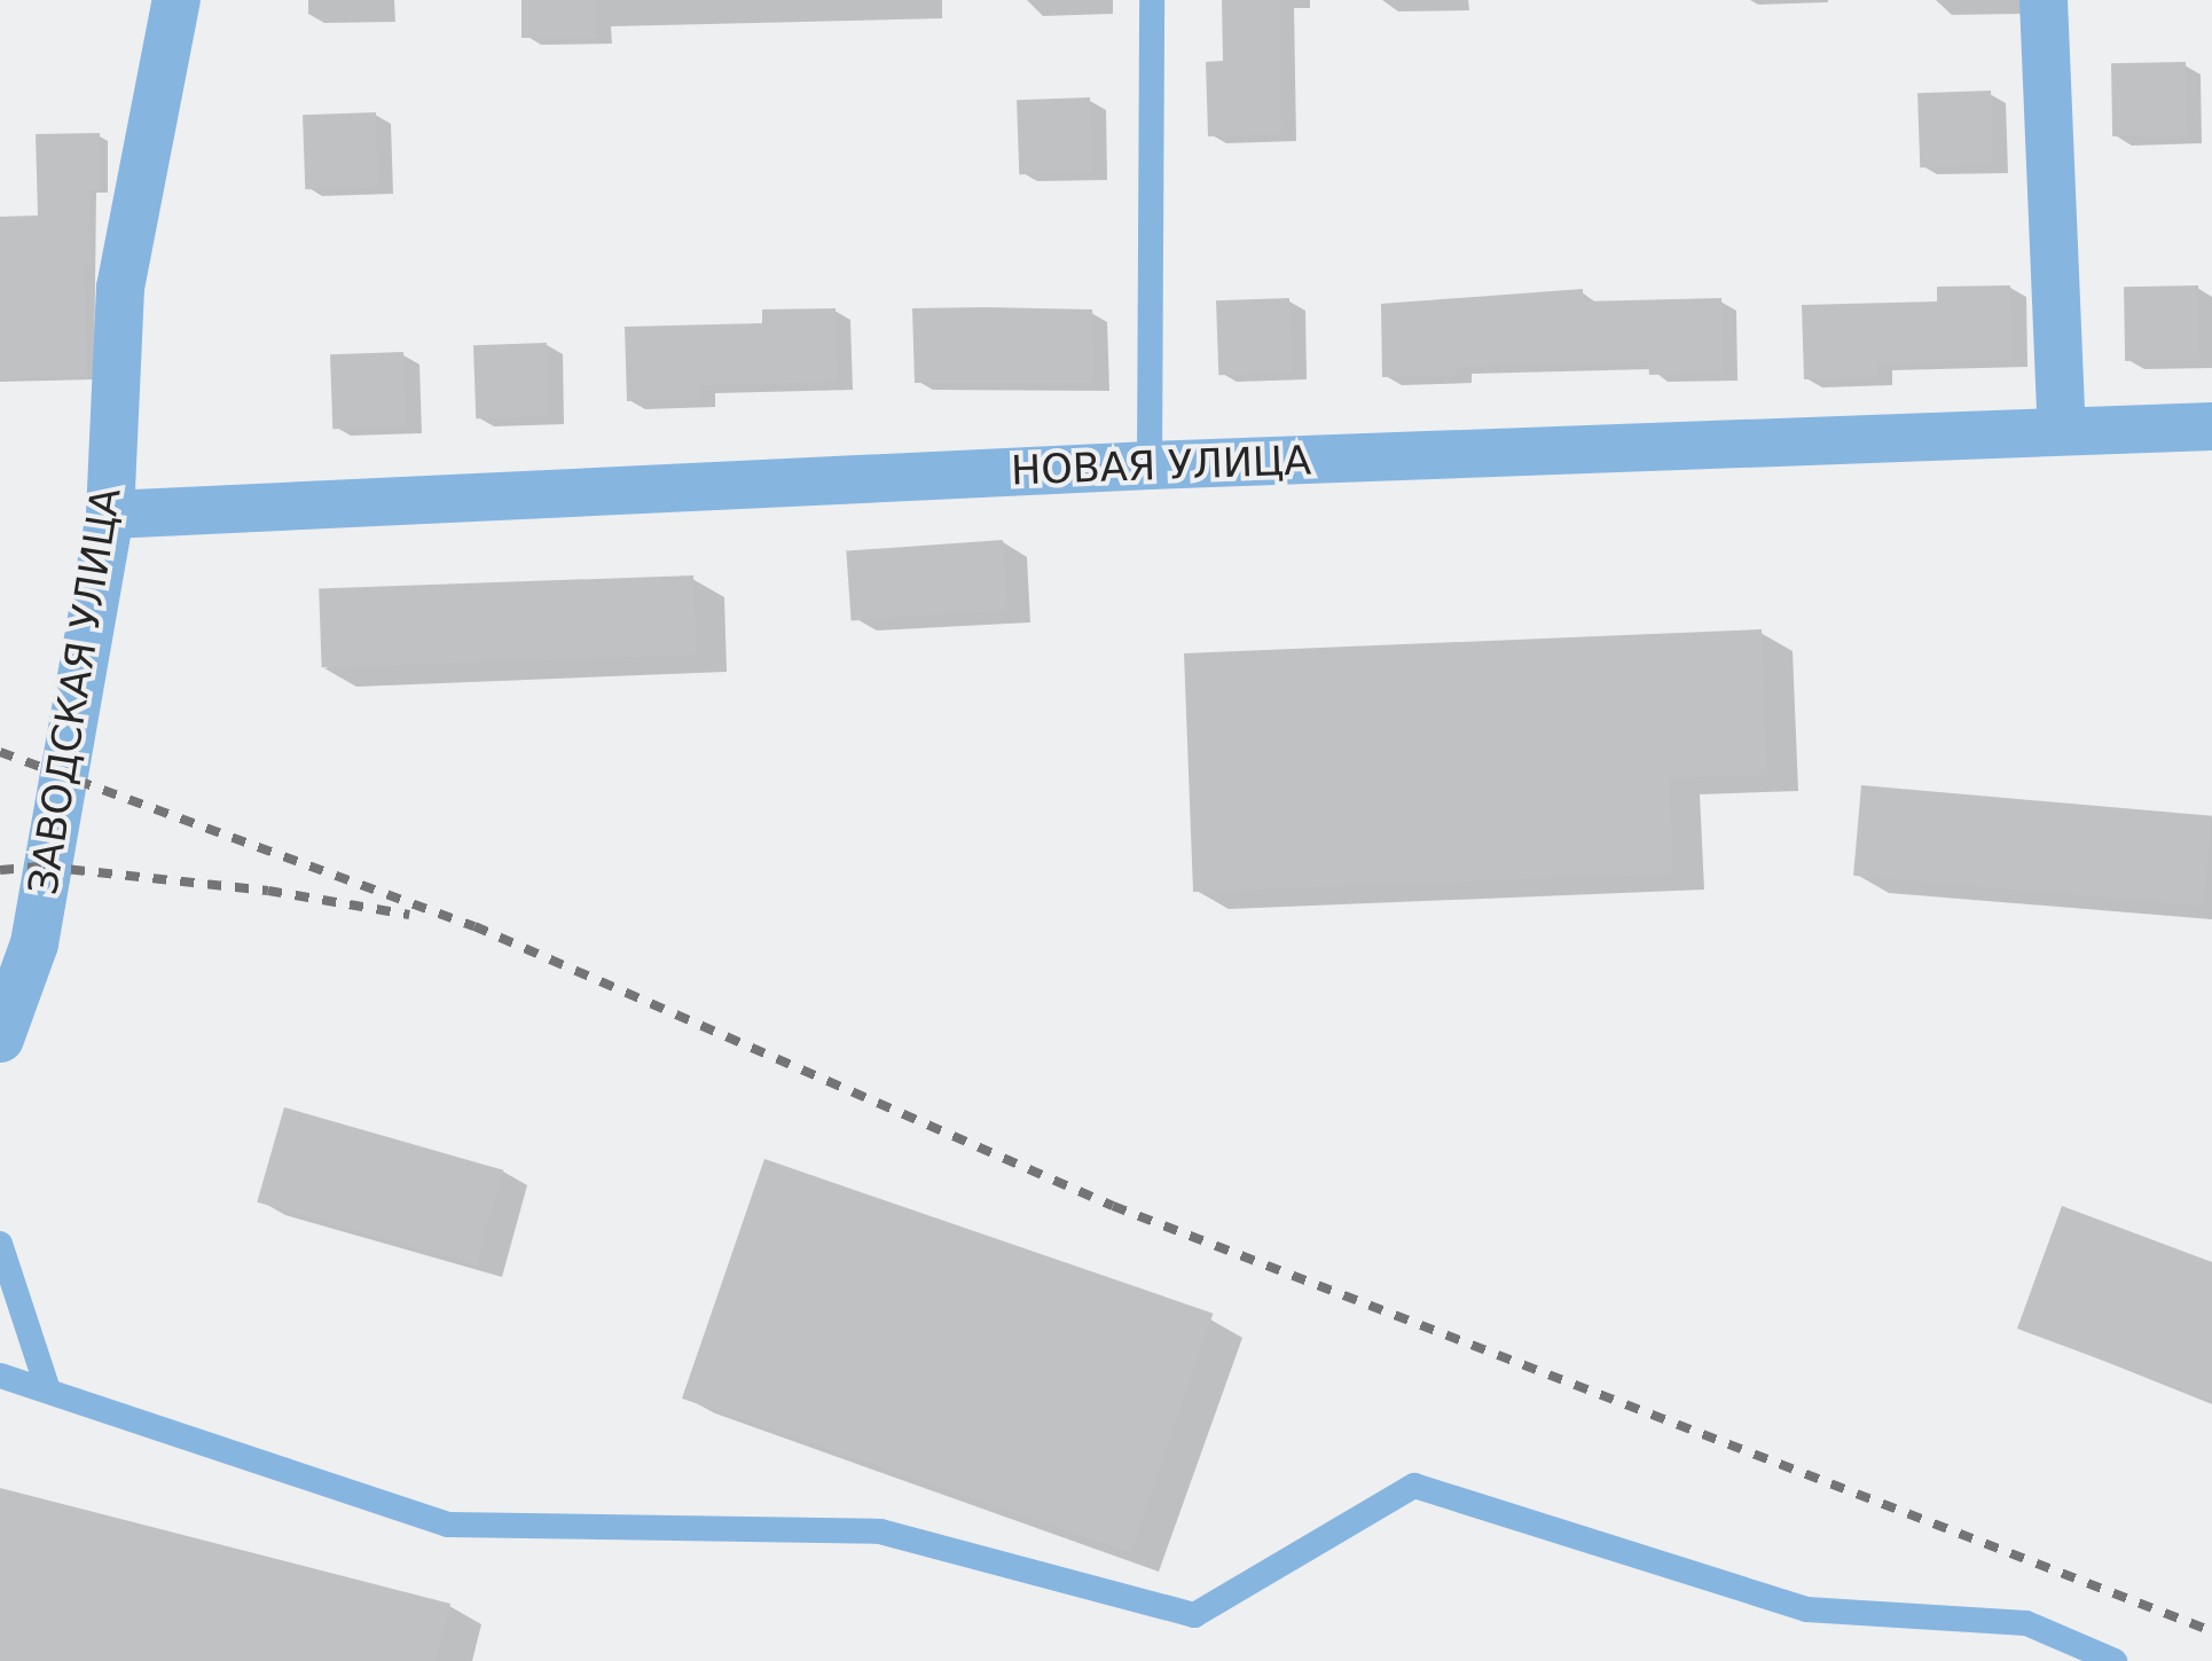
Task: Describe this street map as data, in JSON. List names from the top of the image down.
{
  "streets": {
    "street": ["НОВАЯ УЛИЦА", "ЗАВОДСКАЯ УЛИЦА"]
  },
  "crossings": [
    ["НОВАЯ УЛИЦА", "ЗАВОДСКАЯ УЛИЦА"]
  ]
}
